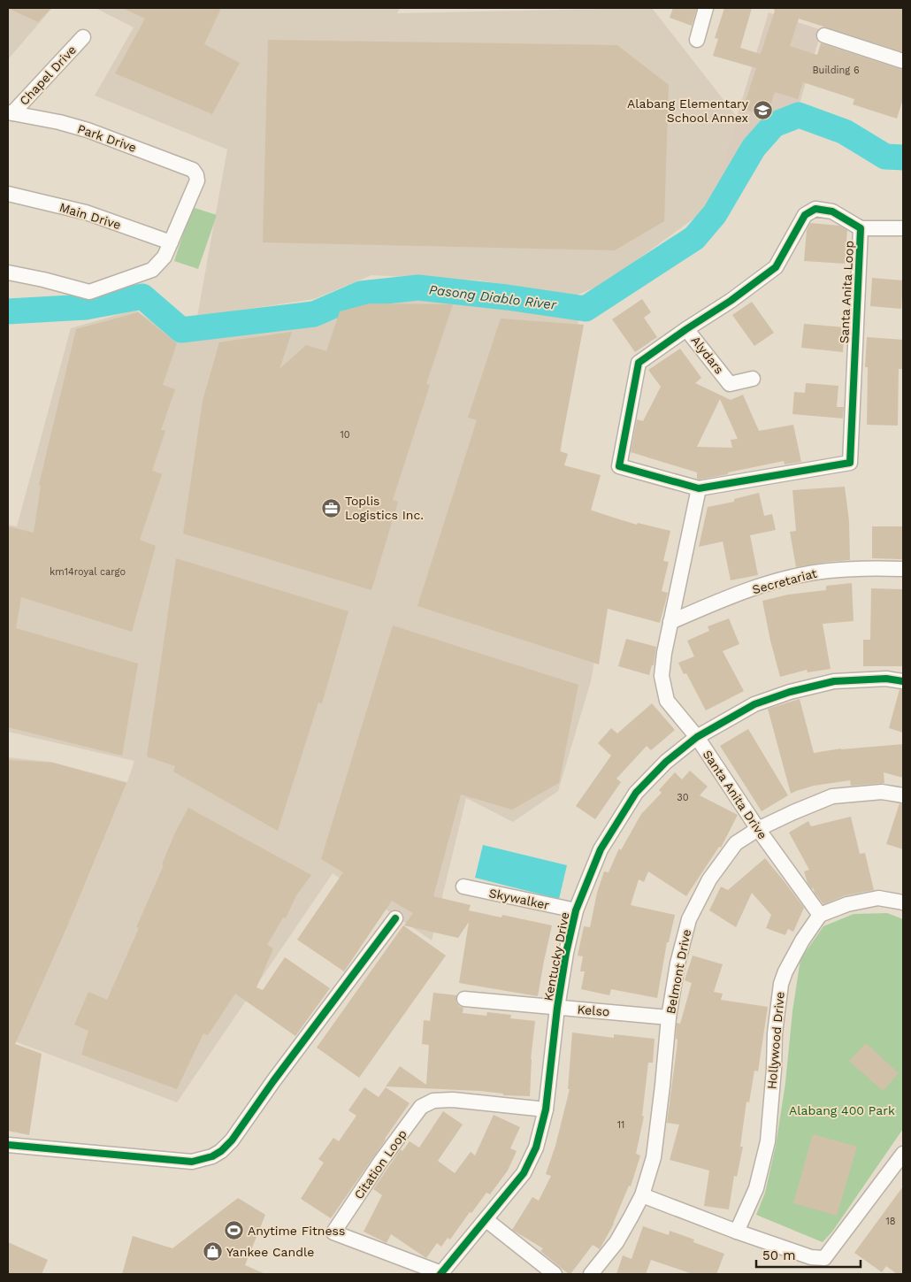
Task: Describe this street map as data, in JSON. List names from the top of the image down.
{
  "streets": {
    "street": [
      "Chapel Drive",
      "Park Drive",
      "Main Drive",
      "Santa Anita Loop",
      "Alydars",
      "Secretariat",
      "Santa Anita Drive",
      "Skywalker",
      "Kentucky Drive",
      "Belmont Drive",
      "Kelso",
      "Hollywood Drive",
      "Citation Loop"
    ]
  },
  "crossings": [
    ["Chapel Drive", "Park Drive"],
    ["Park Drive", "Main Drive"],
    ["Santa Anita Loop", "Alydars"],
    ["Santa Anita Loop", "Santa Anita Drive"],
    ["Secretariat", "Santa Anita Drive"],
    ["Santa Anita Drive", "Kentucky Drive"],
    ["Santa Anita Drive", "Belmont Drive"],
    ["Santa Anita Drive", "Hollywood Drive"],
    ["Skywalker", "Kentucky Drive"],
    ["Kentucky Drive", "Kelso"],
    ["Kentucky Drive", "Citation Loop"],
    ["Belmont Drive", "Kelso"]
  ],
  "water": ["Pasong Diablo River"],
  "parks": ["Alabang 400 Park"],
  "places": {
    "school or university": ["Alabang Elementary School Annex"],
    "office": ["Toplis Logistics Inc."],
    "sports": ["Anytime Fitness"],
    "shop": ["Yankee Candle"]
  },
  "house_numbers": [
    "Building 6",
    "10",
    "km14royal cargo",
    "30",
    "11",
    "18"
  ],
  "scale_bar": "50 m"
}
